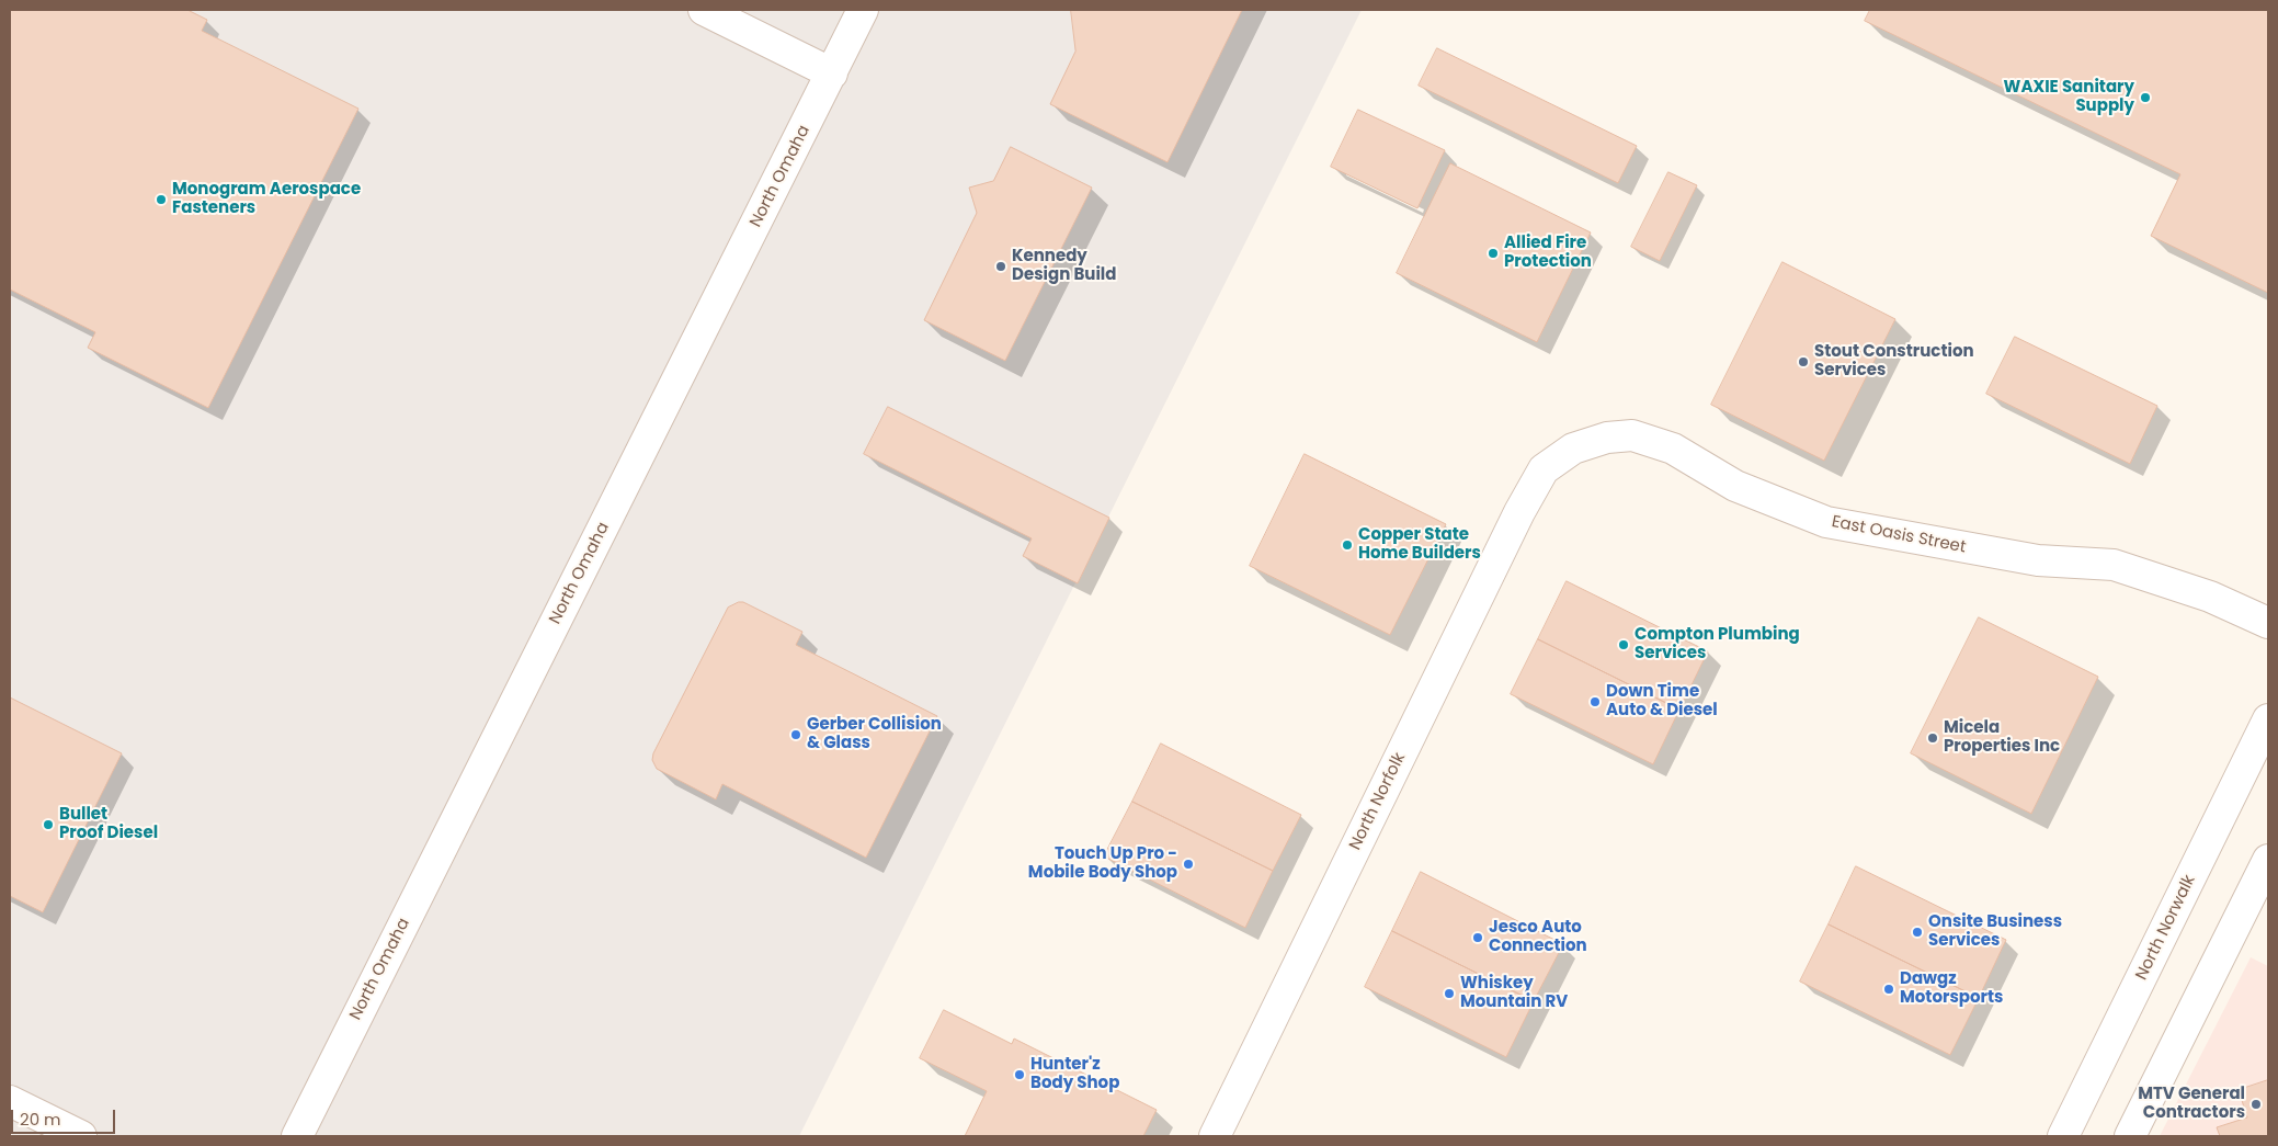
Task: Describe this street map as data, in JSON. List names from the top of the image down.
{
  "streets": {
    "street": [
      "North Omaha",
      "East Oasis Street",
      "North Norfolk",
      "North Norwalk"
    ]
  },
  "crossings": [
    ["East Oasis Street", "North Norfolk"]
  ],
  "places": [
    "WAXIE Sanitary Supply",
    "Monogram Aerospace Fasteners",
    "Allied Fire Protection",
    "Kennedy Design Build",
    "Stout Construction Services",
    "Copper State Home Builders",
    "Compton Plumbing Services",
    "Down Time Auto & Diesel",
    "Gerber Collision & Glass",
    "Micela Properties Inc",
    "Bullet Proof Diesel",
    "Touch Up Pro - Mobile Body Shop",
    "Onsite Business Services",
    "Jesco Auto Connection",
    "Dawgz Motorsports",
    "Whiskey Mountain RV",
    "Hunter'z Body Shop",
    "MTV General Contractors"
  ],
  "scale_bar": "20 m"
}
